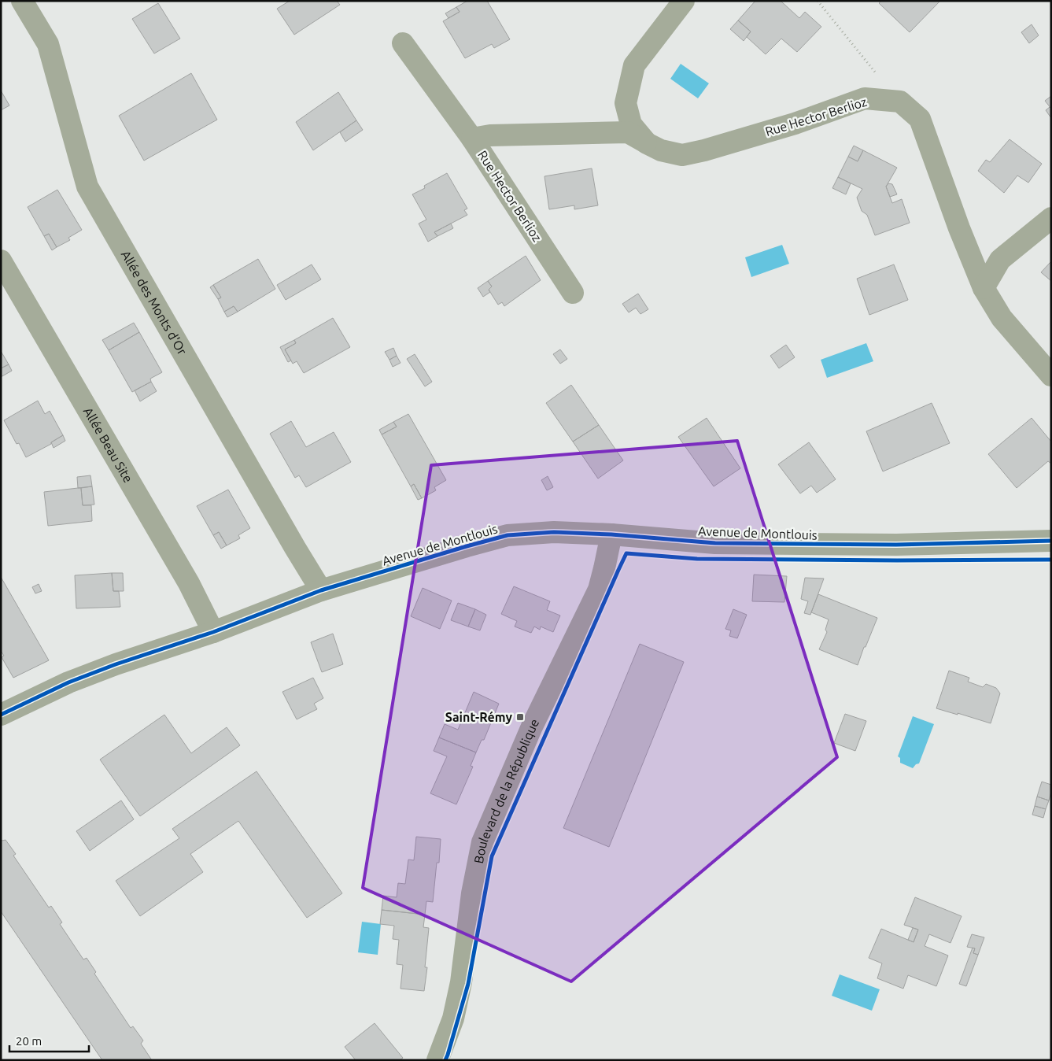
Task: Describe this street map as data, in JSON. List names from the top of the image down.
{
  "streets": {
    "street": [
      "Rue Hector Berlioz",
      "Allée des Monts d'Or",
      "Allée Beau Site",
      "Avenue de Montlouis",
      "Boulevard de la République"
    ]
  },
  "crossings": [
    ["Allée des Monts d'Or", "Avenue de Montlouis"],
    ["Allée Beau Site", "Avenue de Montlouis"],
    ["Avenue de Montlouis", "Boulevard de la République"]
  ],
  "places": {
    "transit": ["Saint-Rémy"]
  },
  "scale_bar": "20 m"
}
